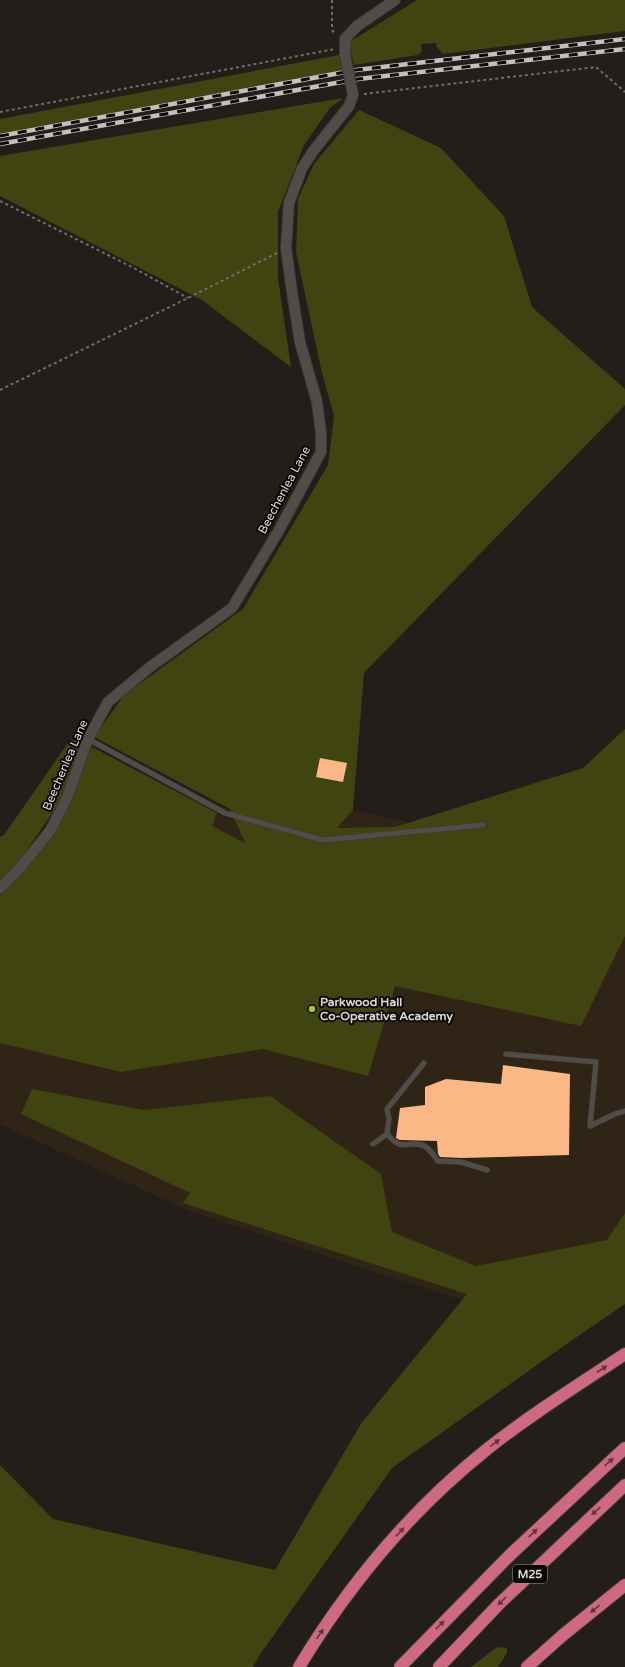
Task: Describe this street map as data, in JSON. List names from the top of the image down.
{
  "streets": {
    "highway": ["M25"],
    "street": ["Beechenlea Lane"]
  },
  "places": ["Parkwood Hall Co-Operative Academy"]
}
